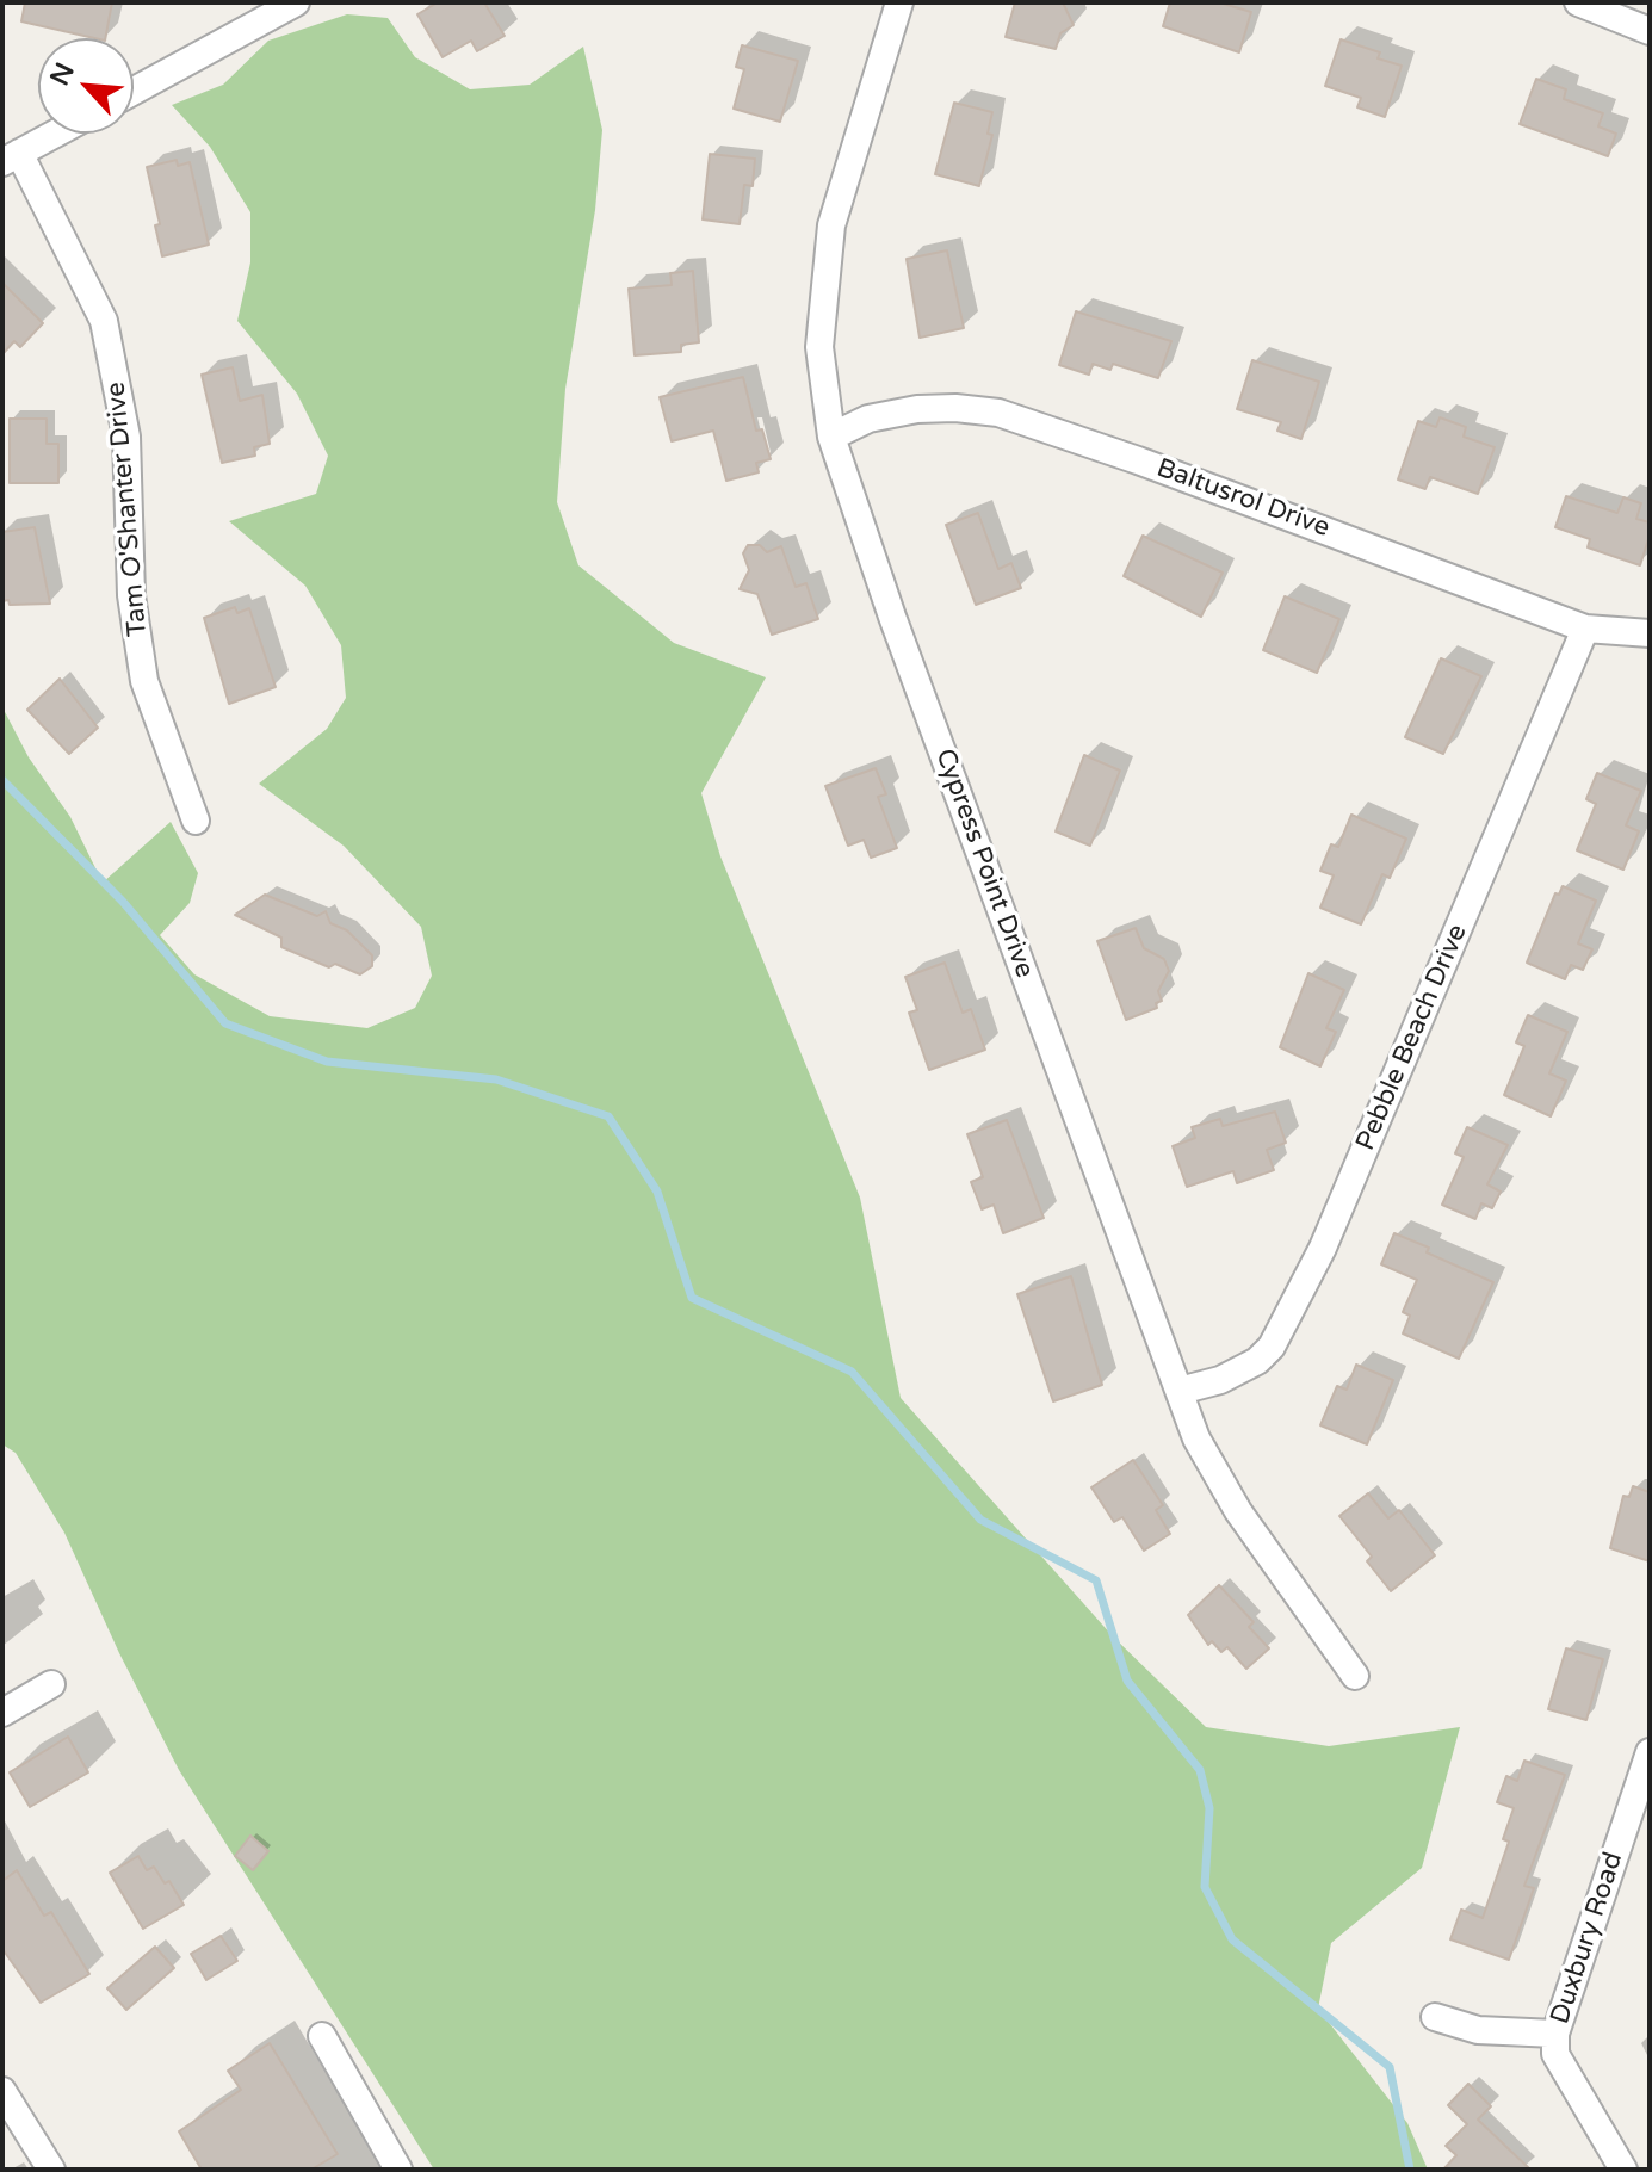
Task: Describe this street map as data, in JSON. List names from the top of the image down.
{
  "streets": {
    "street": [
      "Baltusrol Drive",
      "Tam O'Shanter Drive",
      "Cypress Point Drive",
      "Pebble Beach Drive",
      "Duxbury Road"
    ]
  },
  "crossings": [
    ["Baltusrol Drive", "Cypress Point Drive"],
    ["Baltusrol Drive", "Pebble Beach Drive"],
    ["Cypress Point Drive", "Pebble Beach Drive"]
  ],
  "north": "top left"
}
